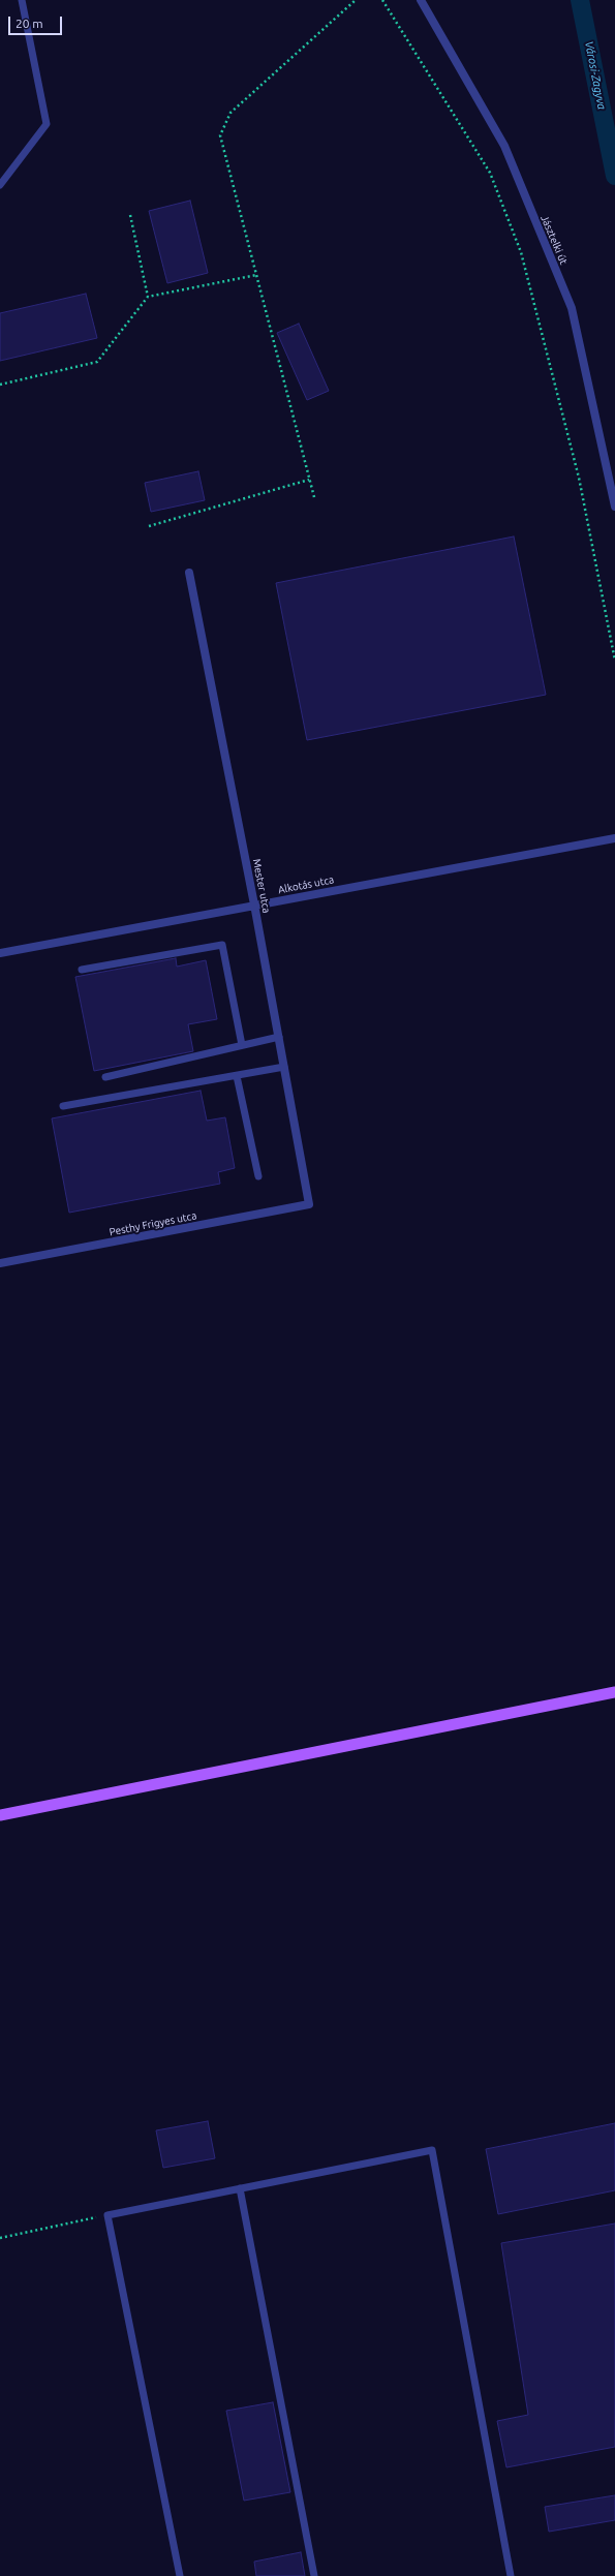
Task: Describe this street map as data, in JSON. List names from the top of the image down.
{
  "streets": {
    "street": [
      "Jásztelki út",
      "Alkotás utca",
      "Mester utca",
      "Pesthy Frigyes utca"
    ]
  },
  "crossings": [
    ["Alkotás utca", "Mester utca"],
    ["Mester utca", "Pesthy Frigyes utca"]
  ],
  "water": ["Városi-Zagyva"],
  "scale_bar": "20 m"
}
